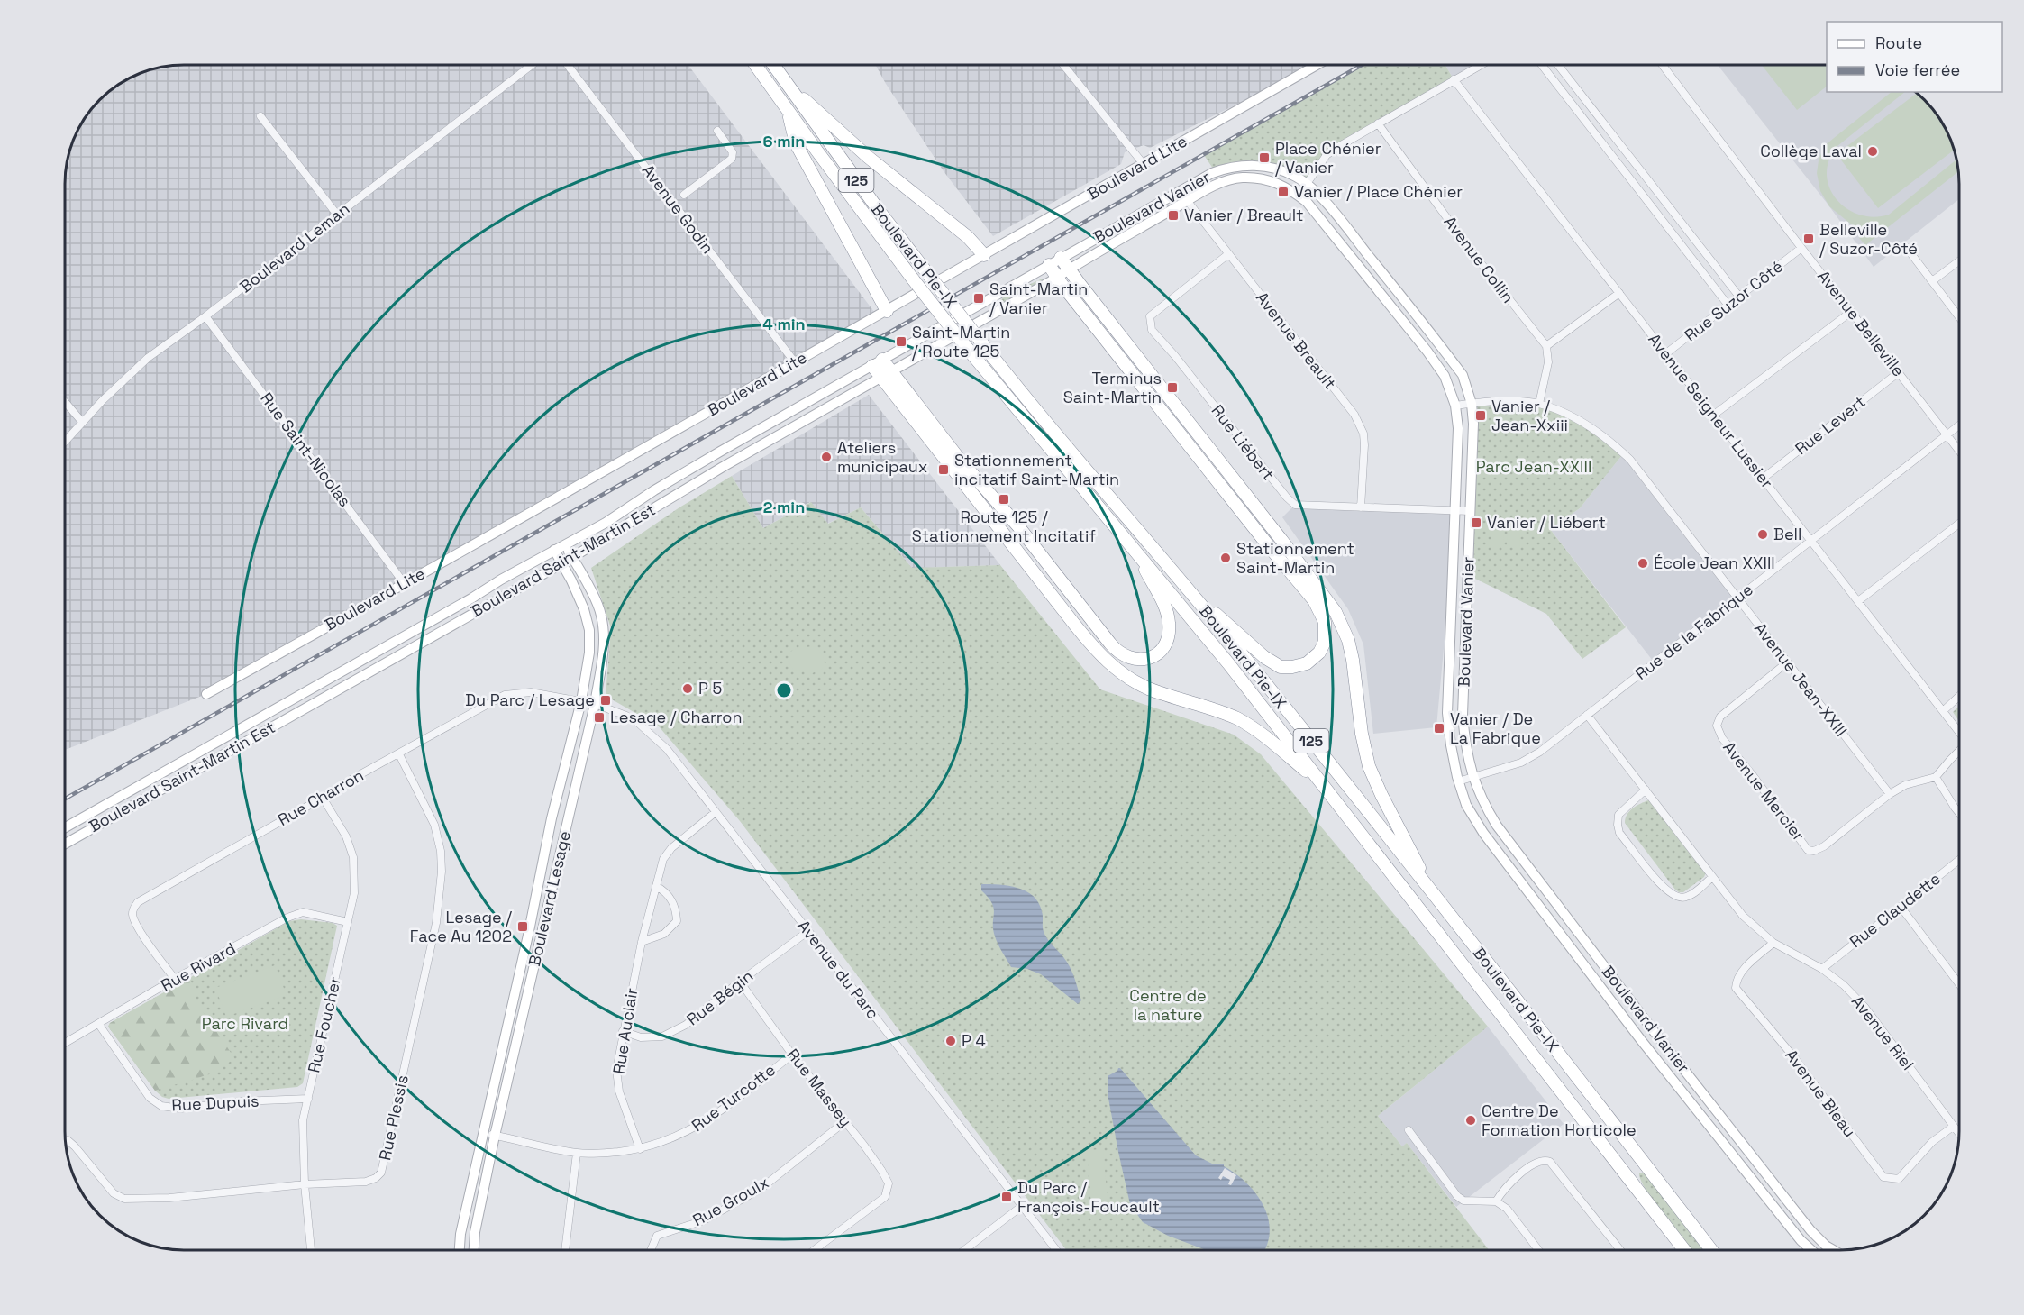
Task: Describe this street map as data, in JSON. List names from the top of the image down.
{
  "streets": {
    "highway": ["125", "Boulevard Pie-IX"],
    "street": [
      "Boulevard Lite",
      "Boulevard Vanier",
      "Avenue Godin",
      "Boulevard Leman",
      "Avenue Collin",
      "Rue Suzor Côté",
      "Avenue Belleville",
      "Avenue Breault",
      "Avenue Seigneur Lussier",
      "Rue Levert",
      "Rue Liébert",
      "Rue Saint-Nicolas",
      "Boulevard Saint-Martin Est",
      "Rue de la Fabrique",
      "Avenue Jean-XXIII",
      "Avenue Mercier",
      "Rue Charron",
      "Boulevard Lesage",
      "Rue Claudette",
      "Rue Rivard",
      "Avenue du Parc",
      "Rue Bégin",
      "Rue Foucher",
      "Rue Auclair",
      "Avenue Riel",
      "Rue Massey",
      "Avenue Bleau",
      "Rue Turcotte",
      "Rue Dupuis",
      "Rue Plessis",
      "Rue Groulx"
    ]
  },
  "crossings": [
    ["Boulevard Lite", "Avenue Godin"],
    ["Boulevard Lite", "Rue Saint-Nicolas"],
    ["Boulevard Vanier", "Avenue Breault"],
    ["Boulevard Vanier", "Rue Liébert"],
    ["Boulevard Vanier", "Boulevard Saint-Martin Est"],
    ["Boulevard Vanier", "Rue de la Fabrique"],
    ["Boulevard Vanier", "Avenue Jean-XXIII"],
    ["Boulevard Leman", "Rue Saint-Nicolas"],
    ["Rue Suzor Côté", "Avenue Belleville"],
    ["Rue Suzor Côté", "Avenue Seigneur Lussier"],
    ["Avenue Belleville", "Rue Levert"],
    ["Avenue Belleville", "Rue de la Fabrique"],
    ["Avenue Breault", "Rue Liébert"],
    ["Avenue Seigneur Lussier", "Rue Levert"],
    ["Avenue Seigneur Lussier", "Rue de la Fabrique"],
    ["Boulevard Saint-Martin Est", "Boulevard Lesage"],
    ["Rue de la Fabrique", "Avenue Jean-XXIII"],
    ["Rue de la Fabrique", "Avenue Riel"],
    ["Avenue Jean-XXIII", "Avenue Mercier"],
    ["Rue Charron", "Boulevard Lesage"],
    ["Rue Charron", "Rue Rivard"],
    ["Rue Charron", "Avenue du Parc"],
    ["Rue Charron", "Rue Foucher"],
    ["Rue Charron", "Rue Plessis"],
    ["Boulevard Lesage", "Avenue du Parc"],
    ["Boulevard Lesage", "Rue Turcotte"],
    ["Rue Claudette", "Avenue Riel"],
    ["Rue Rivard", "Rue Foucher"],
    ["Rue Rivard", "Rue Dupuis"],
    ["Avenue du Parc", "Rue Bégin"],
    ["Avenue du Parc", "Rue Auclair"],
    ["Rue Bégin", "Rue Auclair"],
    ["Rue Bégin", "Rue Massey"],
    ["Rue Foucher", "Rue Dupuis"],
    ["Rue Foucher", "Rue Plessis"],
    ["Rue Auclair", "Rue Turcotte"],
    ["Avenue Riel", "Avenue Bleau"],
    ["Rue Massey", "Rue Turcotte"],
    ["Rue Massey", "Rue Groulx"]
  ],
  "parks": ["Parc Jean-XXIII", "Centre de la nature", "Parc Rivard"],
  "places": {
    "other": [
      "Collège Laval",
      "Ateliers municipaux",
      "Bell",
      "Stationnement Saint-Martin",
      "École Jean XXIII",
      "P 5",
      "P 4",
      "Centre De Formation Horticole"
    ],
    "transit": [
      "Place Chénier / Vanier",
      "Vanier / Place Chénier",
      "Vanier / Breault",
      "Belleville / Suzor-Côté",
      "Saint-Martin / Vanier",
      "Saint-Martin / Route 125",
      "Terminus Saint-Martin",
      "Vanier / Jean-Xxiii",
      "Stationnement incitatif Saint-Martin",
      "Route 125 / Stationnement Incitatif",
      "Vanier / Liébert",
      "Du Parc / Lesage",
      "Lesage / Charron",
      "Vanier / De La Fabrique",
      "Lesage / Face Au 1202",
      "Du Parc / François-Foucault"
    ]
  },
  "legend": ["Route", "Voie ferrée"],
  "rings": ["6 min", "4 min", "2 min"]
}
